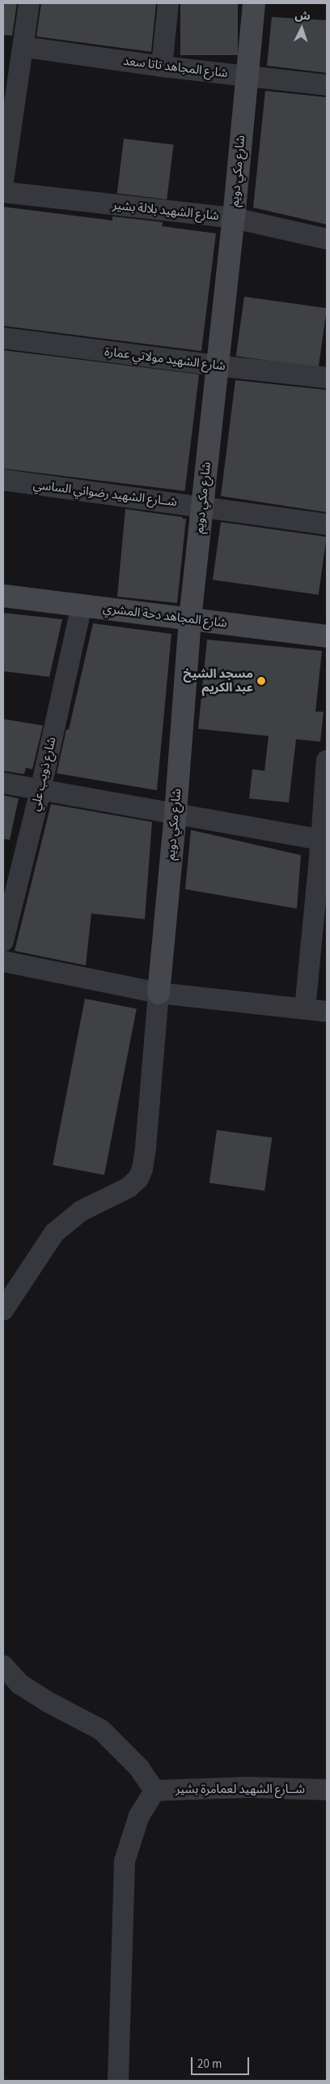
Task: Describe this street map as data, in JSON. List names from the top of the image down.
{
  "streets": {
    "street": [
      "شارع المجاهد تاتا سعد",
      "شارع مكي دويم",
      "شارع الشهيد بلالة بشير",
      "شارع الشهيد مولاتي عمارة",
      "شــارع الشهيد رضواني الساسي",
      "شارع المجاهد دحة المشري",
      "شارع ذويب علي",
      "شــارع الشهيد لعمامرة بشير"
    ]
  },
  "crossings": [
    ["شارع المجاهد تاتا سعد", "شارع مكي دويم"],
    ["شارع مكي دويم", "شارع الشهيد بلالة بشير"],
    ["شارع مكي دويم", "شارع الشهيد مولاتي عمارة"],
    ["شارع مكي دويم", "شــارع الشهيد رضواني الساسي"],
    ["شارع مكي دويم", "شارع المجاهد دحة المشري"],
    ["شارع المجاهد دحة المشري", "شارع ذويب علي"]
  ],
  "places": ["مسجد الشيخ عبد الكريم"],
  "scale_bar": "20 m",
  "north": "top"
}
